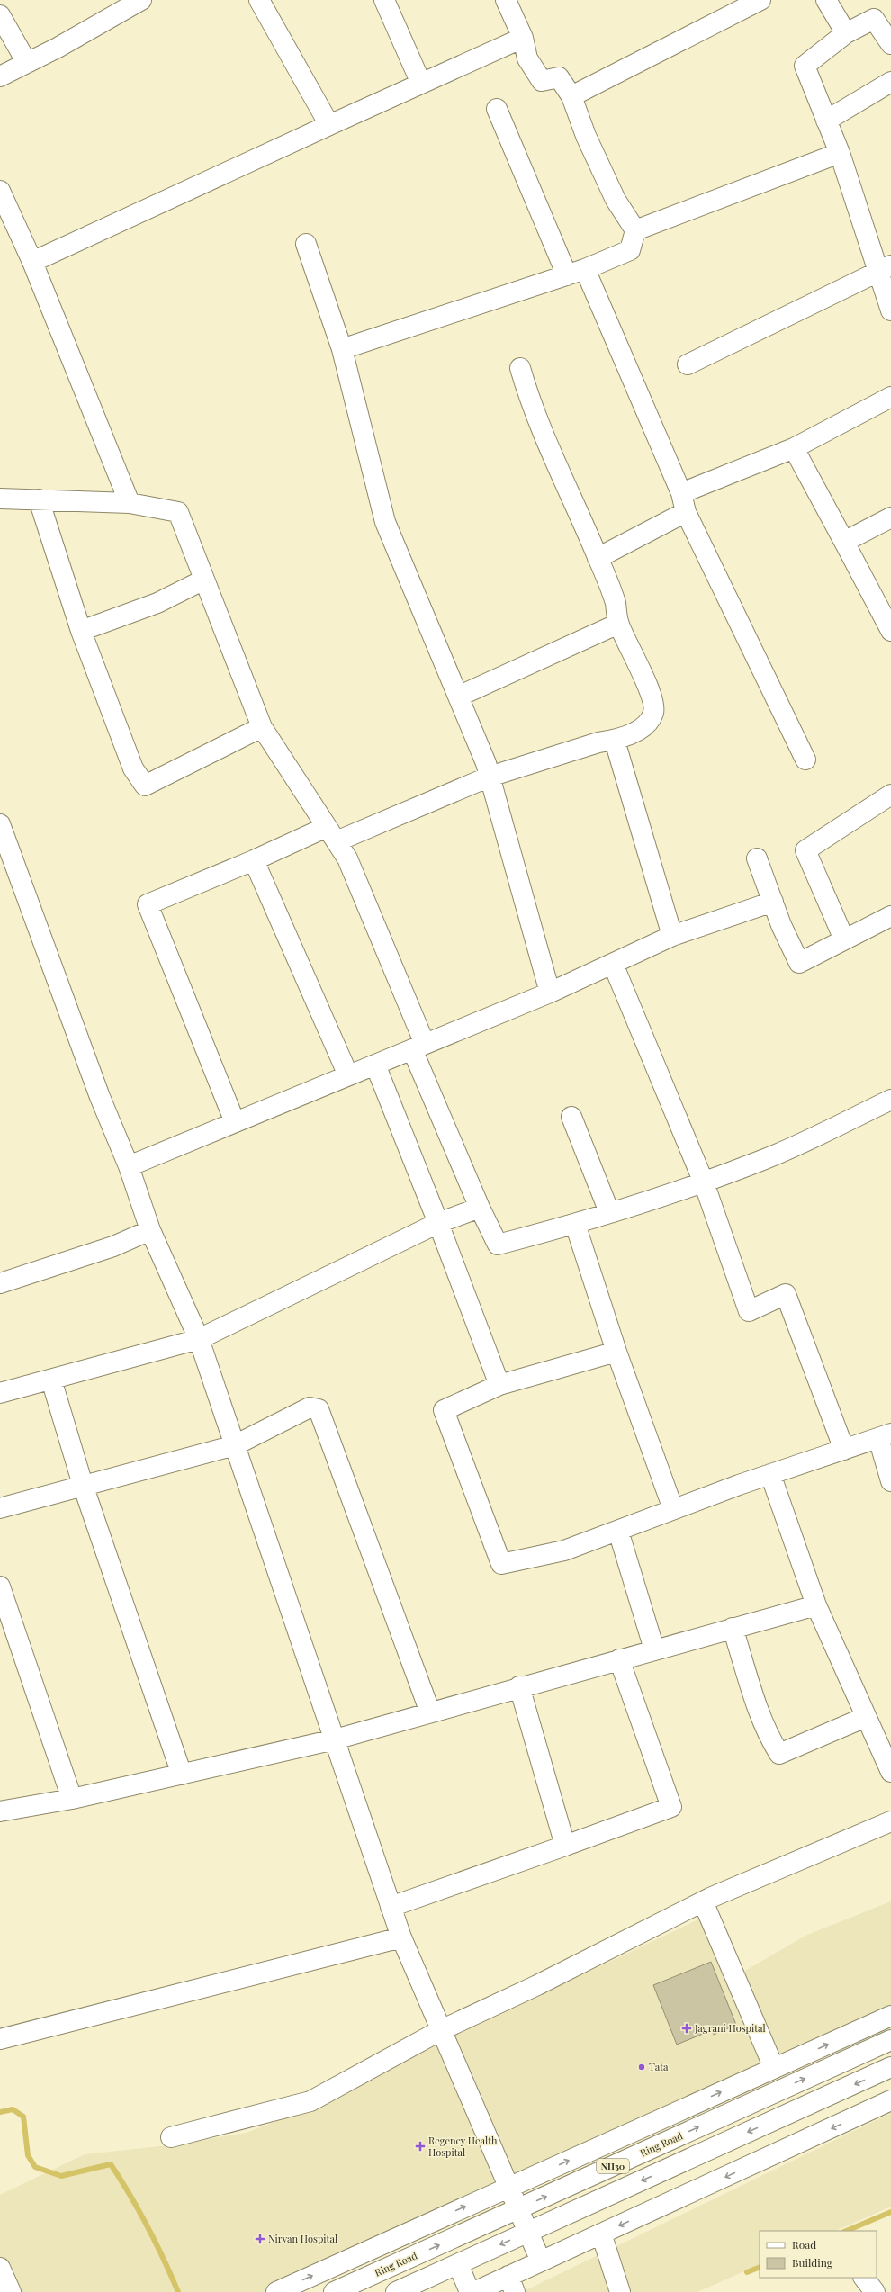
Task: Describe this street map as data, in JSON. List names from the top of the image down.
{
  "streets": {
    "main road": ["Ring Road", "NH30"]
  },
  "places": {
    "health": ["Jagrani Hospital", "Regency Health Hospital", "Nirvan Hospital"],
    "other": ["Tata"]
  },
  "legend": ["Road", "Building"]
}
